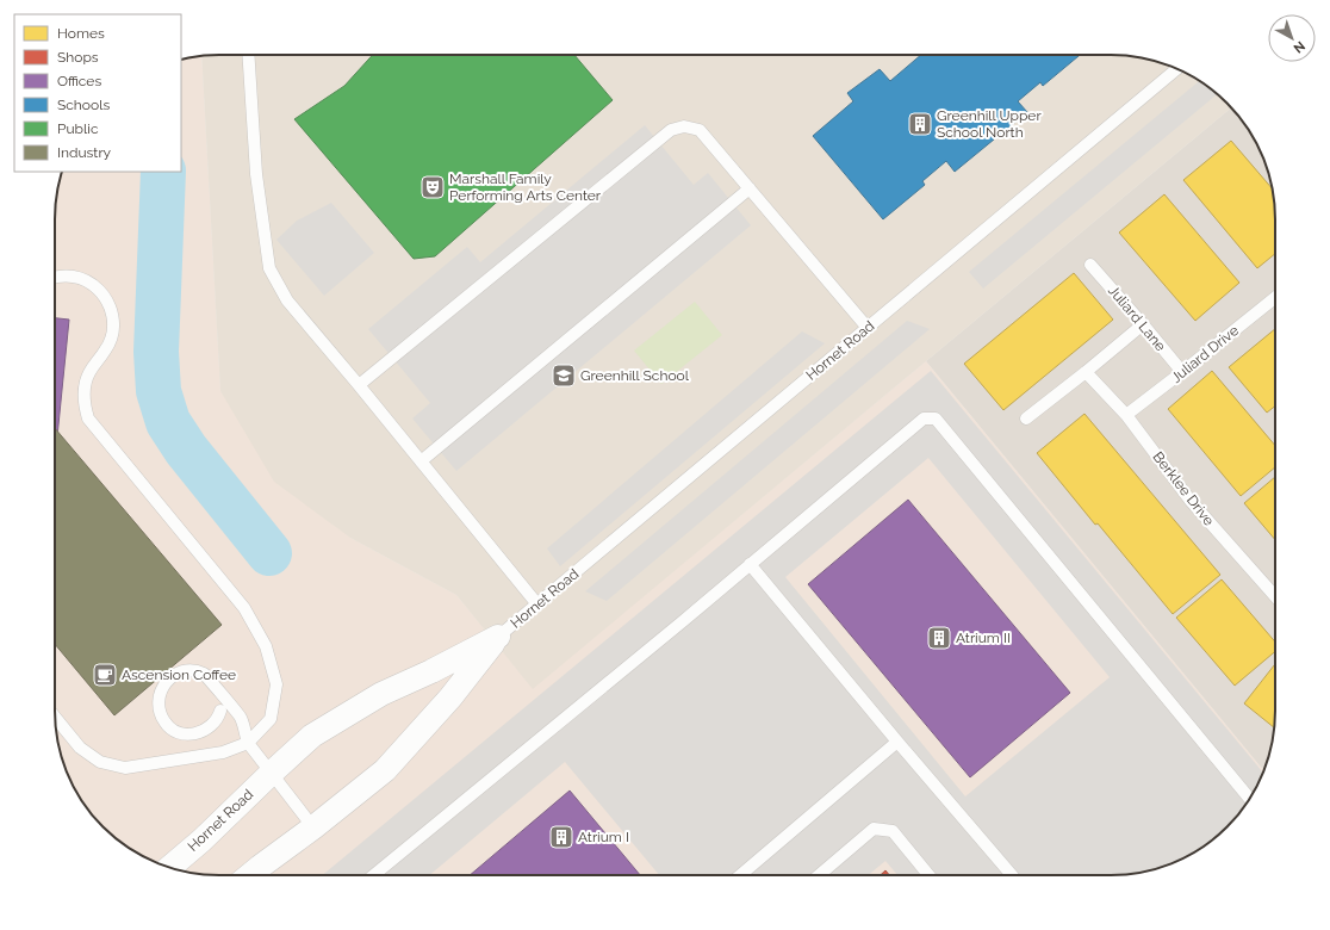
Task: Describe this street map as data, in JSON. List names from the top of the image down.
{
  "streets": {
    "street": ["Hornet Road"],
    "lane": ["Juliard Lane", "Juliard Drive", "Berklee Drive"]
  },
  "crossings": [
    ["Juliard Lane", "Juliard Drive"],
    ["Juliard Drive", "Berklee Drive"]
  ],
  "places": {
    "building": ["Greenhill Upper School North", "Atrium II", "Atrium I"],
    "theatre": ["Marshall Family Performing Arts Center"],
    "school or university": ["Greenhill School"],
    "cafe": ["Ascension Coffee"]
  },
  "legend": [
    "Homes",
    "Shops",
    "Offices",
    "Schools",
    "Public",
    "Industry"
  ],
  "north": "bottom right"
}
